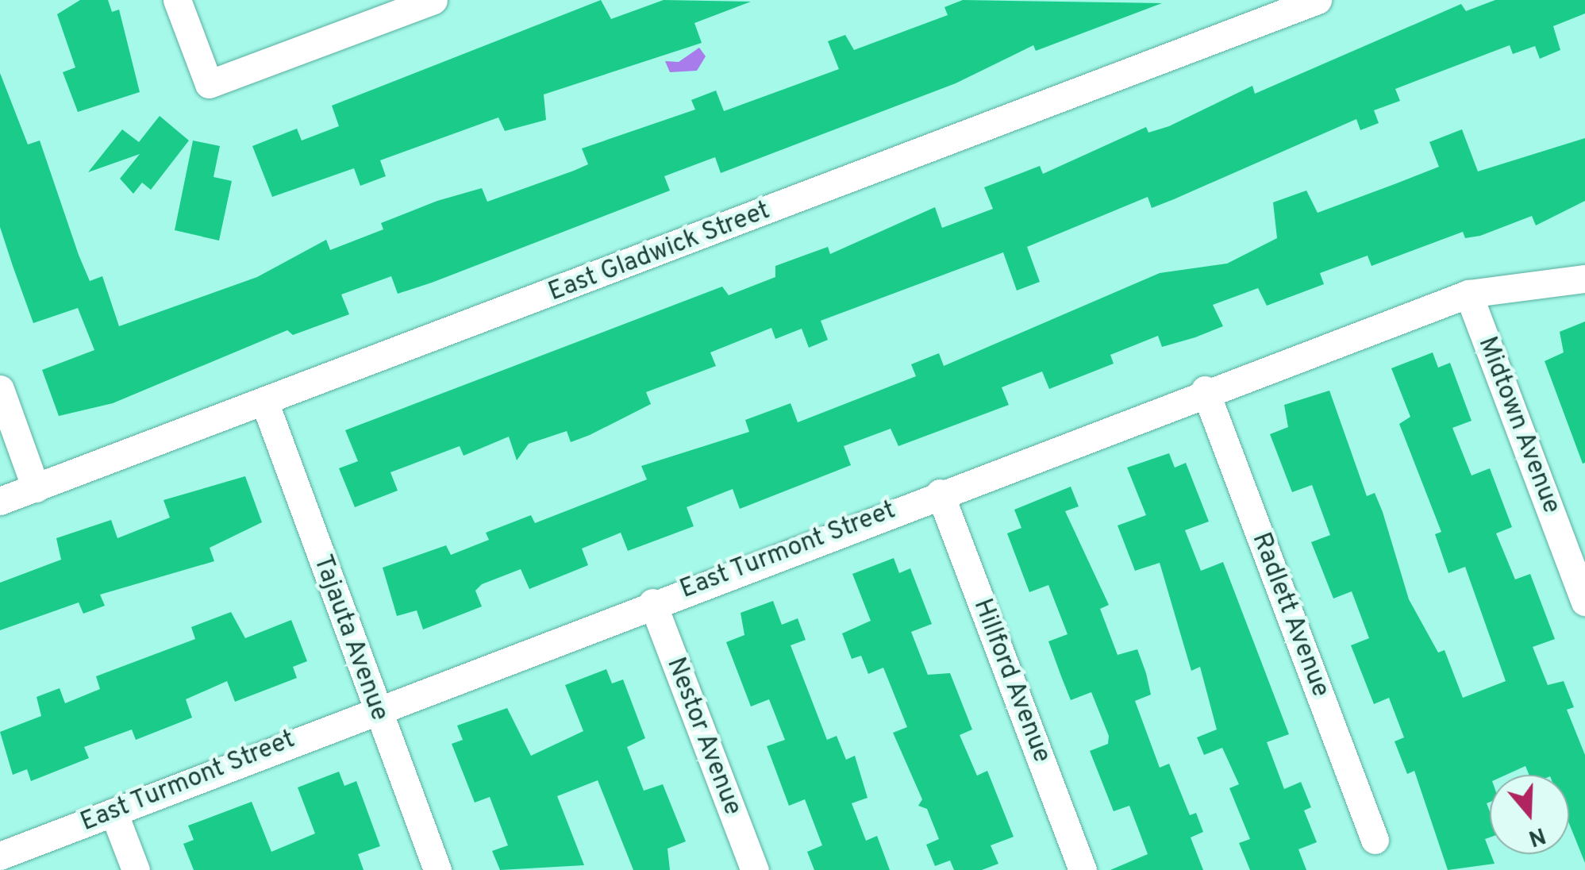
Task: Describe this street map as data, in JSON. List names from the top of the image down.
{
  "streets": {
    "street": [
      "East Gladwick Street",
      "Midtown Avenue",
      "East Turmont Street",
      "Radlett Avenue",
      "Tajauta Avenue",
      "Hillford Avenue",
      "Nestor Avenue"
    ]
  },
  "crossings": [
    ["East Gladwick Street", "Tajauta Avenue"],
    ["Midtown Avenue", "East Turmont Street"],
    ["East Turmont Street", "Radlett Avenue"],
    ["East Turmont Street", "Tajauta Avenue"],
    ["East Turmont Street", "Hillford Avenue"],
    ["East Turmont Street", "Nestor Avenue"]
  ],
  "north": "bottom"
}
